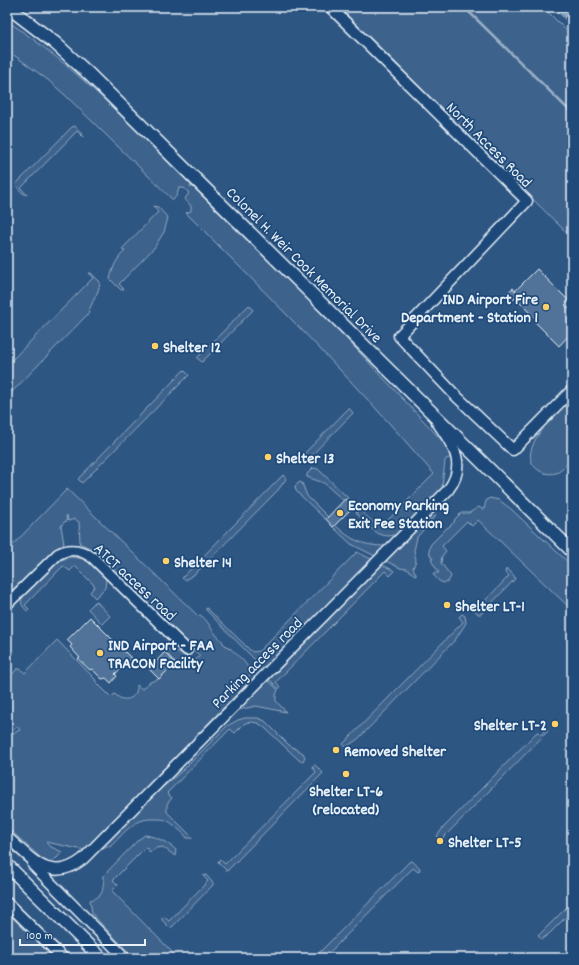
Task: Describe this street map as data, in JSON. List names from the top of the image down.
{
  "streets": {
    "street": [
      "North Access Road",
      "Colonel H. Weir Cook Memorial Drive",
      "ATCT access road",
      "Parking access road"
    ]
  },
  "crossings": [
    ["Colonel H. Weir Cook Memorial Drive", "Parking access road"]
  ],
  "places": [
    "IND Airport Fire Department - Station 1",
    "Shelter 12",
    "Shelter 13",
    "Economy Parking Exit Fee Station",
    "Shelter 14",
    "Shelter LT-1",
    "IND Airport - FAA TRACON Facility",
    "Shelter LT-2",
    "Removed Shelter",
    "Shelter LT-6 (relocated)",
    "Shelter LT-5"
  ],
  "scale_bar": "100 m"
}
